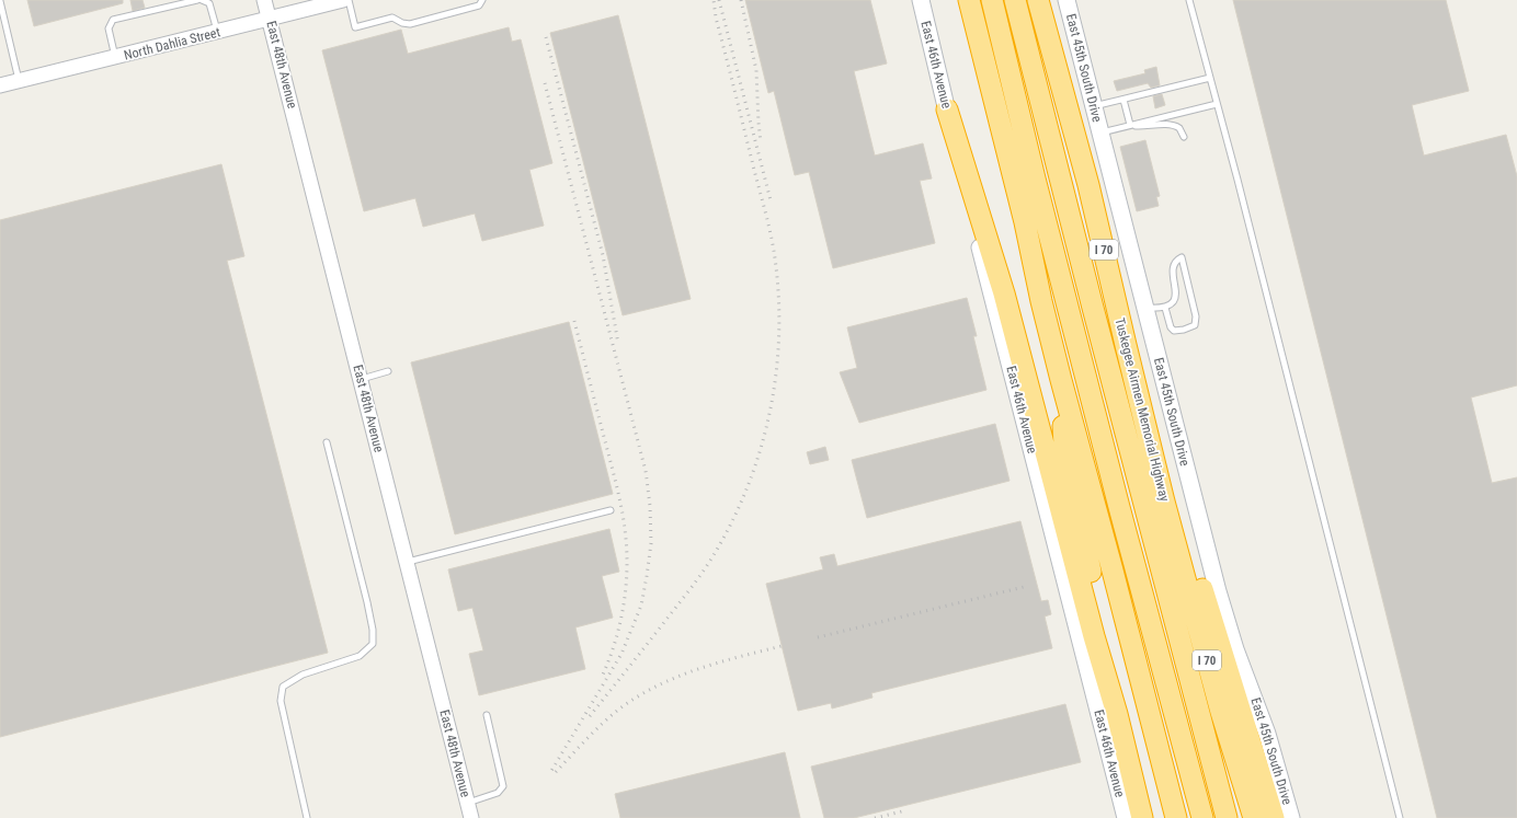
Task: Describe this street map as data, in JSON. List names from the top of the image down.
{
  "streets": {
    "highway": ["I 70", "Tuskegee Airmen Memorial Highway"],
    "main road": ["East 46th Avenue", "East 45th South Drive"],
    "street": ["North Dahlia Street", "East 48th Avenue"]
  },
  "crossings": [
    ["North Dahlia Street", "East 48th Avenue"]
  ]
}
